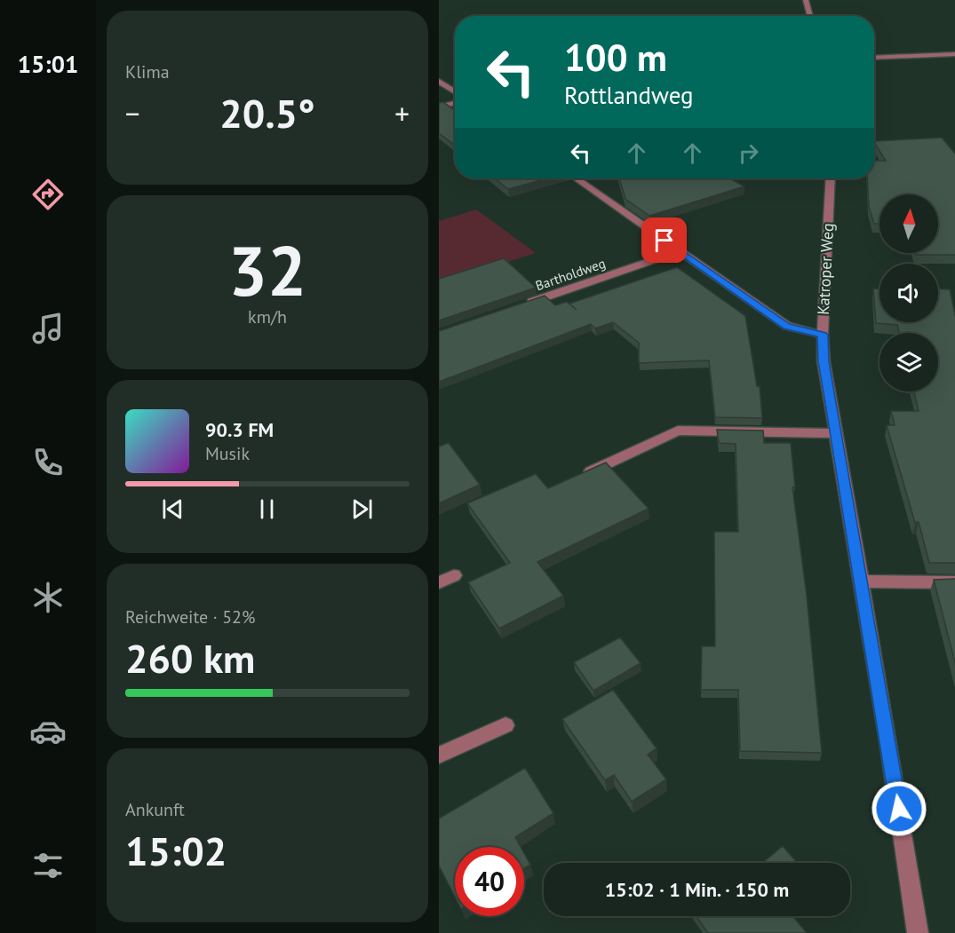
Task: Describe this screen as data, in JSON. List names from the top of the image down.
{
  "streets": {
    "street": ["Katroper Weg", "Bartholdweg"]
  },
  "north": "top",
  "page": {
    "tabs": "15:01",
    "tile": [
      "Klima",
      ["32", "km/h"],
      ["Reichweite · 52%", "260 km"],
      ["Ankunft", "15:02"]
    ],
    "turn": ["100 m", "Rottlandweg"],
    "heat": ["−", "20.5°", "+"],
    "song": ["90.3 FM", "Musik"],
    "limit": "40",
    "trip": "15:02 · 1 Min. · 150 m"
  }
}
